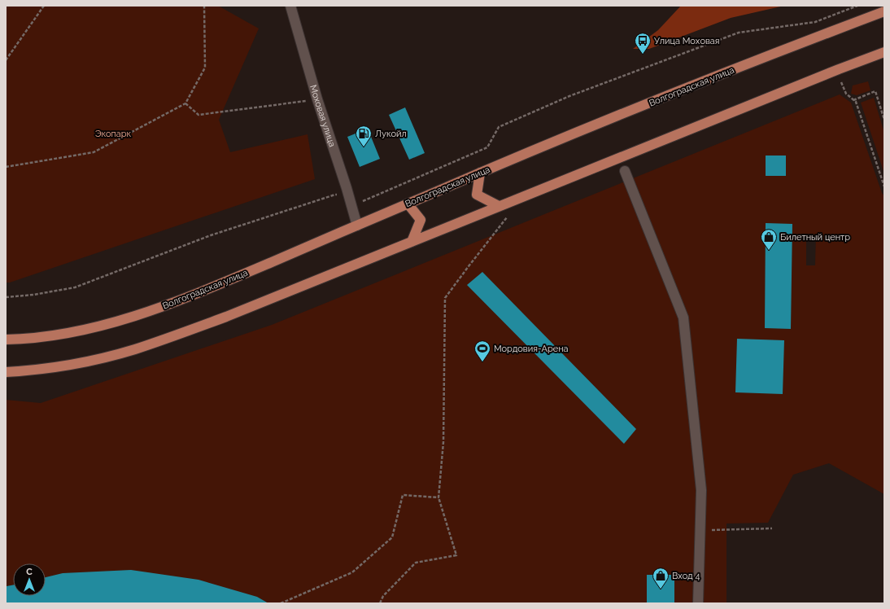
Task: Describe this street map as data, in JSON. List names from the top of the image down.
{
  "streets": {
    "main road": ["Волгоградская улица"],
    "street": ["Моховая улица"]
  },
  "crossings": [
    ["Волгоградская улица", "Моховая улица"]
  ],
  "parks": ["Экопарк"],
  "places": {
    "bus stop": ["Улица Моховая"],
    "fuel station": ["Лукойл"],
    "shop": ["Билетный центр", "Вход 4"],
    "sports": ["Мордовия-Арена"]
  },
  "north": "top"
}
